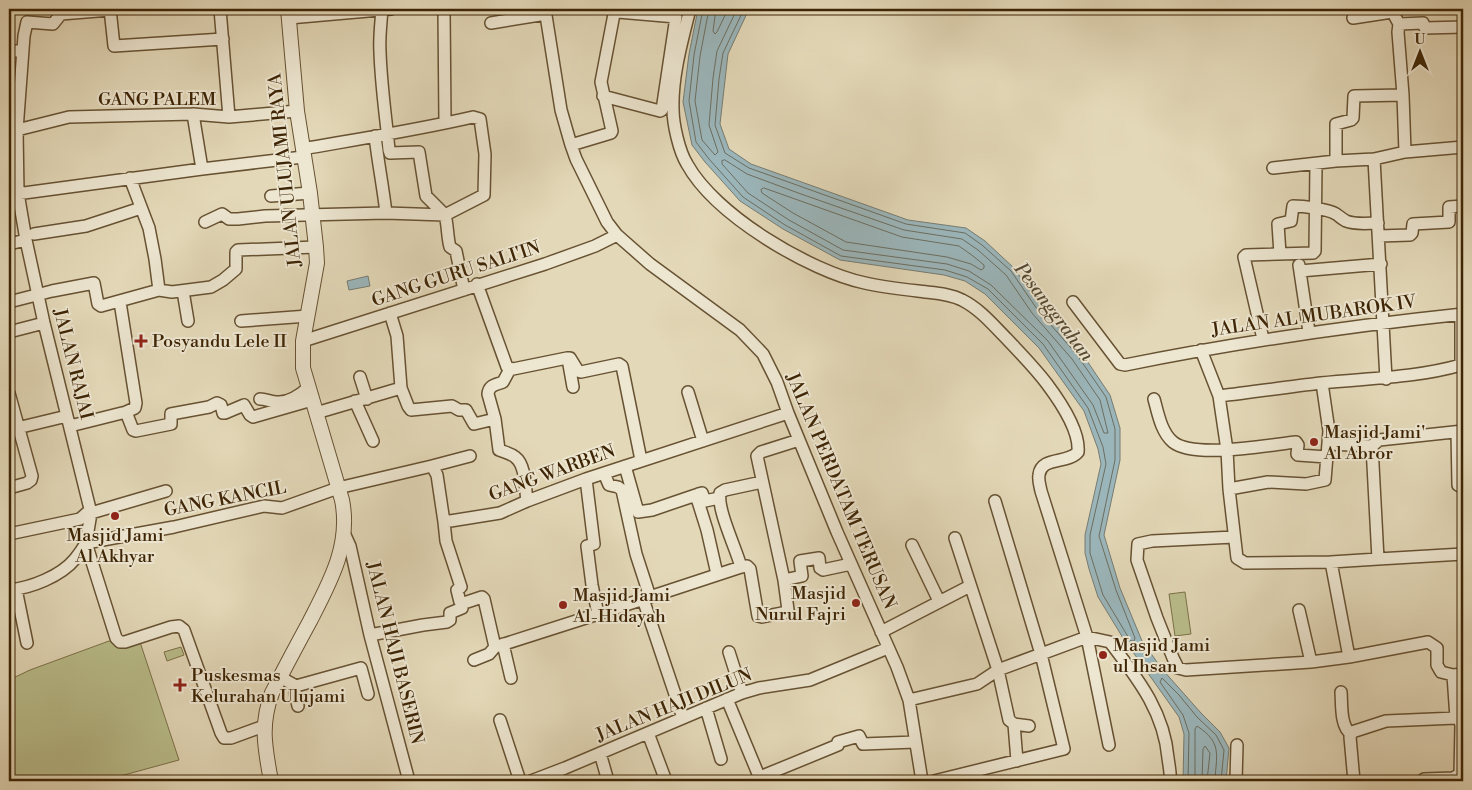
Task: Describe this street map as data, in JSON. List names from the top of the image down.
{
  "streets": {
    "street": [
      "GANG PALEM",
      "JALAN ULUJAMI RAYA",
      "GANG GURU SALI'IN",
      "JALAN AL MUBAROK IV",
      "JALAN RAJAI",
      "GANG WARBEN",
      "JALAN PERDATAM TERUSAN",
      "GANG KANCIL",
      "JALAN HAJI BASERIN",
      "JALAN HAJI DILUN"
    ]
  },
  "crossings": [
    ["GANG PALEM", "JALAN ULUJAMI RAYA"],
    ["GANG PALEM", "JALAN RAJAI"],
    ["JALAN ULUJAMI RAYA", "GANG GURU SALI'IN"],
    ["JALAN ULUJAMI RAYA", "GANG KANCIL"],
    ["JALAN ULUJAMI RAYA", "JALAN HAJI BASERIN"],
    ["GANG GURU SALI'IN", "JALAN PERDATAM TERUSAN"],
    ["JALAN RAJAI", "GANG KANCIL"],
    ["GANG WARBEN", "JALAN PERDATAM TERUSAN"],
    ["JALAN PERDATAM TERUSAN", "JALAN HAJI DILUN"]
  ],
  "water": ["Pesanggrahan"],
  "places": {
    "health": ["Posyandu Lele II", "Puskesmas Kelurahan Ulujami"],
    "other": [
      "Masjid Jami' Al Abror",
      "Masjid Jami Al Akhyar",
      "Masjid Nurul Fajri",
      "Masjid Jami Al-Hidayah",
      "Masjid Jami ul Ihsan"
    ]
  },
  "north": "top"
}
